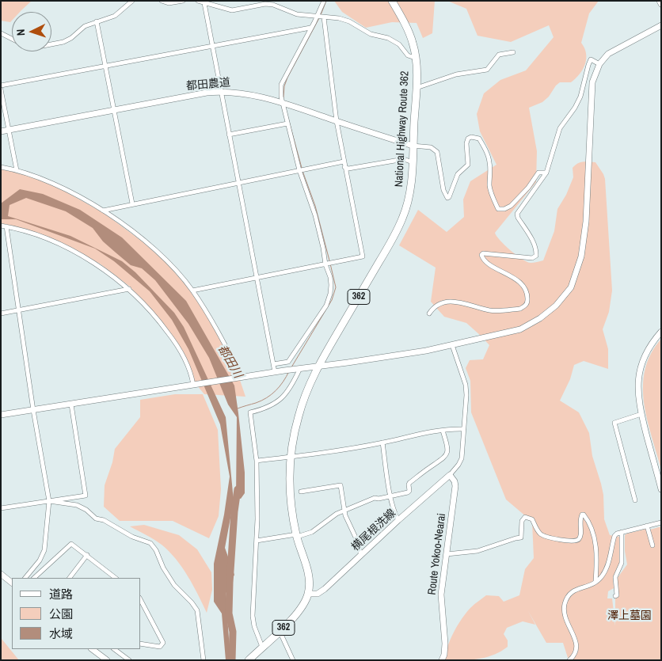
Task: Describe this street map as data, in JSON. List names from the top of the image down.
{
  "streets": {
    "highway": ["National Highway Route 362", "362"],
    "street": ["都田農道", "横尾根洗線", "Route Yokoo-Nearai"]
  },
  "crossings": [
    ["都田農道", "National Highway Route 362"],
    ["National Highway Route 362", "362"],
    ["National Highway Route 362", "横尾根洗線"],
    ["362", "横尾根洗線"],
    ["横尾根洗線", "Route Yokoo-Nearai"]
  ],
  "water": ["都田川"],
  "parks": ["澤上墓園"],
  "legend": ["道路", "公園", "水域"],
  "north": "left"
}
